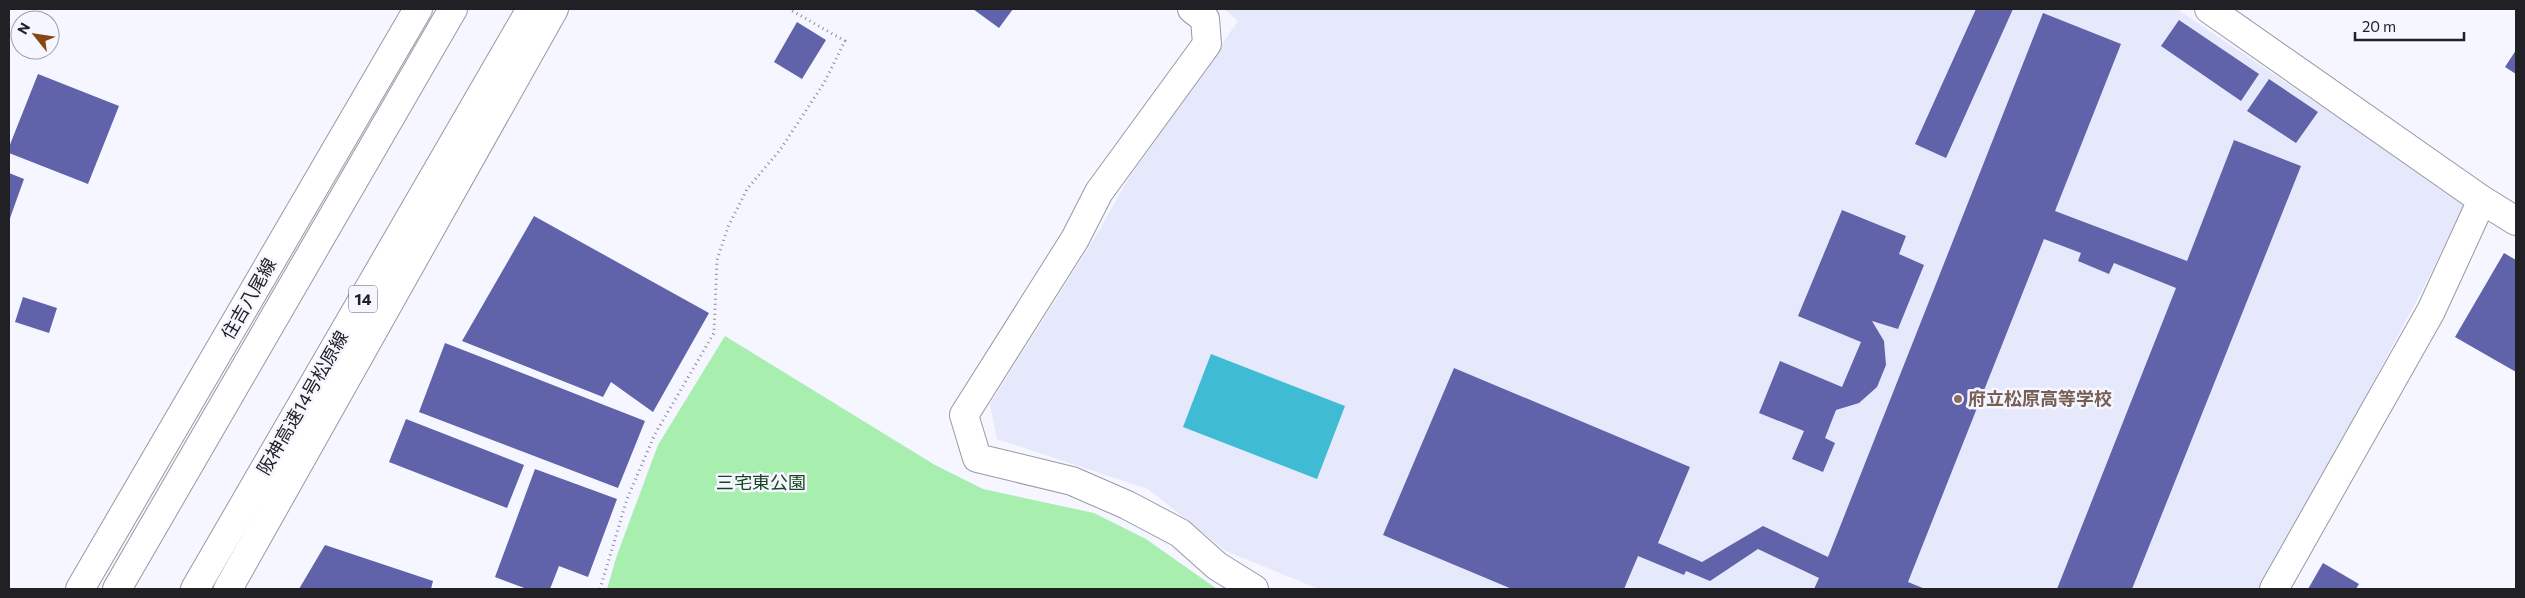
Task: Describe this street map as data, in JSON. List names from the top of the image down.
{
  "streets": {
    "main road": ["住吉八尾線", "14", "阪神高速14号松原線"]
  },
  "parks": ["三宅東公園"],
  "places": ["府立松原高等学校"],
  "scale_bar": "20 m",
  "north": "top left"
}
